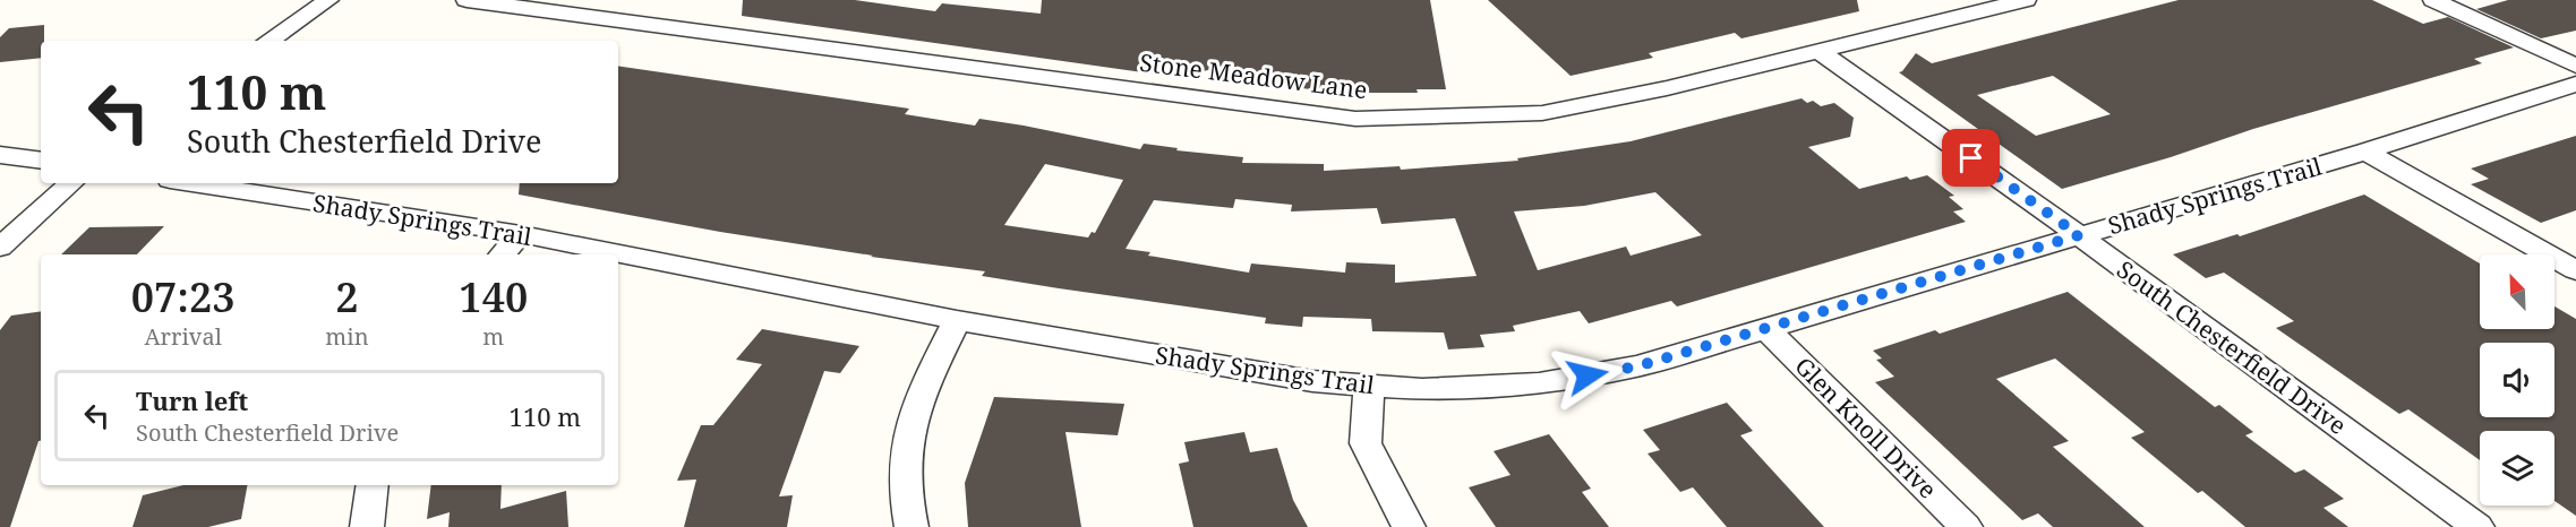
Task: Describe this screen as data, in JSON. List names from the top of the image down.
{
  "streets": {
    "street": [
      "Stone Meadow Lane",
      "Shady Springs Trail",
      "South Chesterfield Drive",
      "Glen Knoll Drive"
    ]
  },
  "crossings": [
    ["Stone Meadow Lane", "South Chesterfield Drive"],
    ["Shady Springs Trail", "South Chesterfield Drive"],
    ["Shady Springs Trail", "Glen Knoll Drive"]
  ],
  "north": "top left",
  "page": {
    "turn": ["110 m", "South Chesterfield Drive"],
    "eta": [
      "07:23",
      "Arrival",
      "2",
      "min",
      "140",
      "m"
    ],
    "list": [
      {
        "name": "Turn left",
        "note": "South Chesterfield Drive",
        "value": "110 m"
      }
    ]
  }
}
